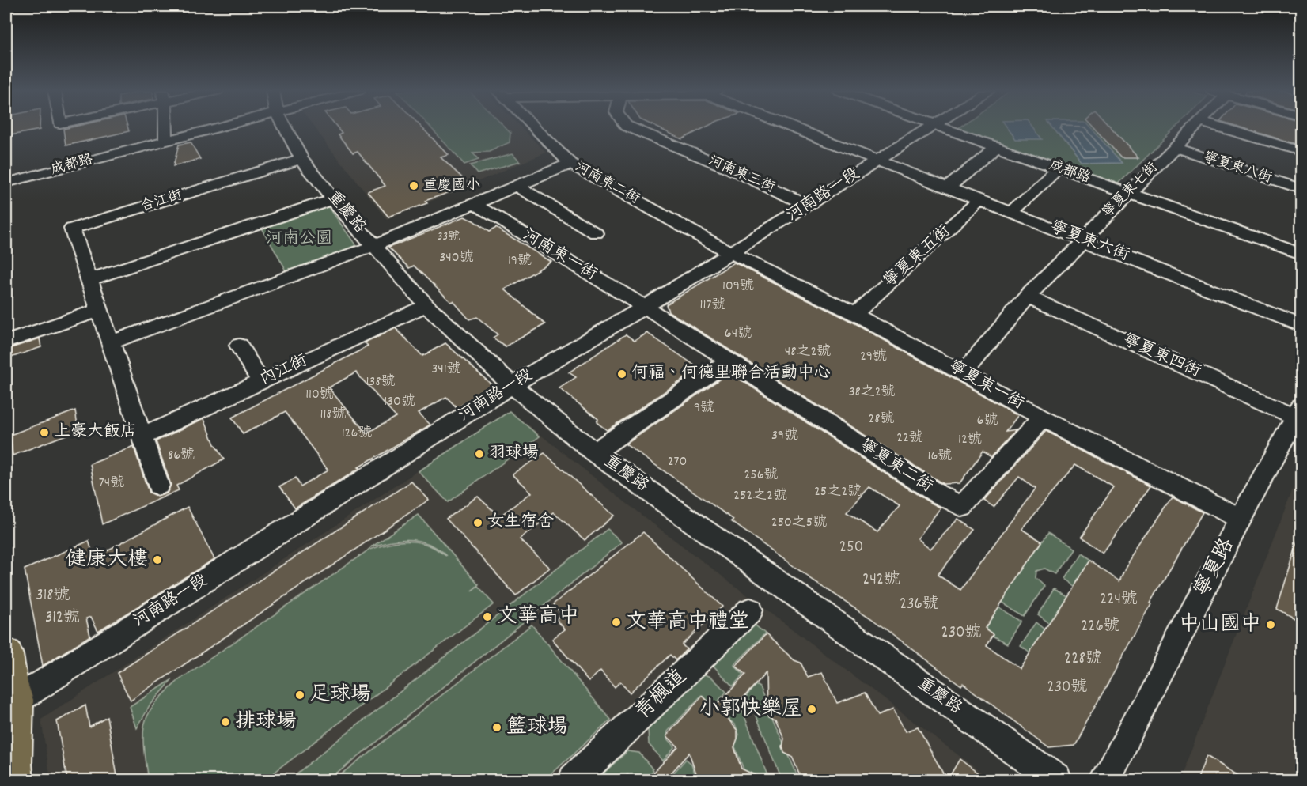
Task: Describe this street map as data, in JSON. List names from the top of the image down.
{
  "streets": {
    "street": [
      "成都路",
      "寧夏東八街",
      "河南東三街",
      "河南東二街",
      "寧夏東七街",
      "河南路一段",
      "合江街",
      "重慶路",
      "寧夏東六街",
      "河南東一街",
      "寧夏東五街",
      "寧夏東四街",
      "內江街",
      "寧夏東一街",
      "寧夏東二街",
      "寧夏路",
      "青楓道"
    ]
  },
  "crossings": [
    ["成都路", "寧夏東七街"],
    ["寧夏東八街", "寧夏東七街"],
    ["河南東三街", "河南路一段"],
    ["河南東二街", "河南路一段"],
    ["河南東二街", "寧夏東一街"],
    ["寧夏東七街", "寧夏東六街"],
    ["寧夏東七街", "寧夏東四街"],
    ["寧夏東七街", "寧夏東一街"],
    ["河南路一段", "重慶路"],
    ["河南路一段", "寧夏東六街"],
    ["河南路一段", "河南東一街"],
    ["河南路一段", "寧夏東一街"],
    ["河南路一段", "寧夏東二街"],
    ["合江街", "重慶路"],
    ["重慶路", "內江街"],
    ["寧夏東六街", "寧夏東五街"],
    ["河南東一街", "寧夏東二街"],
    ["寧夏東五街", "寧夏東一街"],
    ["寧夏東四街", "寧夏路"],
    ["寧夏東一街", "寧夏東二街"],
    ["寧夏東一街", "寧夏路"]
  ],
  "parks": ["河南公園"],
  "places": [
    "重慶國小",
    "何福、何德里聯合活動中心",
    "上豪大飯店",
    "羽球場",
    "女生宿舍",
    "健康大樓",
    "文華高中",
    "文華高中禮堂",
    "中山國中",
    "足球場",
    "小郭快樂屋",
    "排球場",
    "籃球場"
  ],
  "house_numbers": [
    "33號",
    "340號",
    "19號",
    "109號",
    "117號",
    "64號",
    "48之2號",
    "29號",
    "341號",
    "138號",
    "38之2號",
    "110號",
    "130號",
    "9號",
    "118號",
    "28號",
    "6號",
    "126號",
    "39號",
    "22號",
    "12號",
    "86號",
    "16號",
    "270",
    "256號",
    "74號",
    "25之2號",
    "252之2號",
    "250之5號",
    "250",
    "242號",
    "318號",
    "224號",
    "236號",
    "312號",
    "226號",
    "230號",
    "228號",
    "230號"
  ]
}
